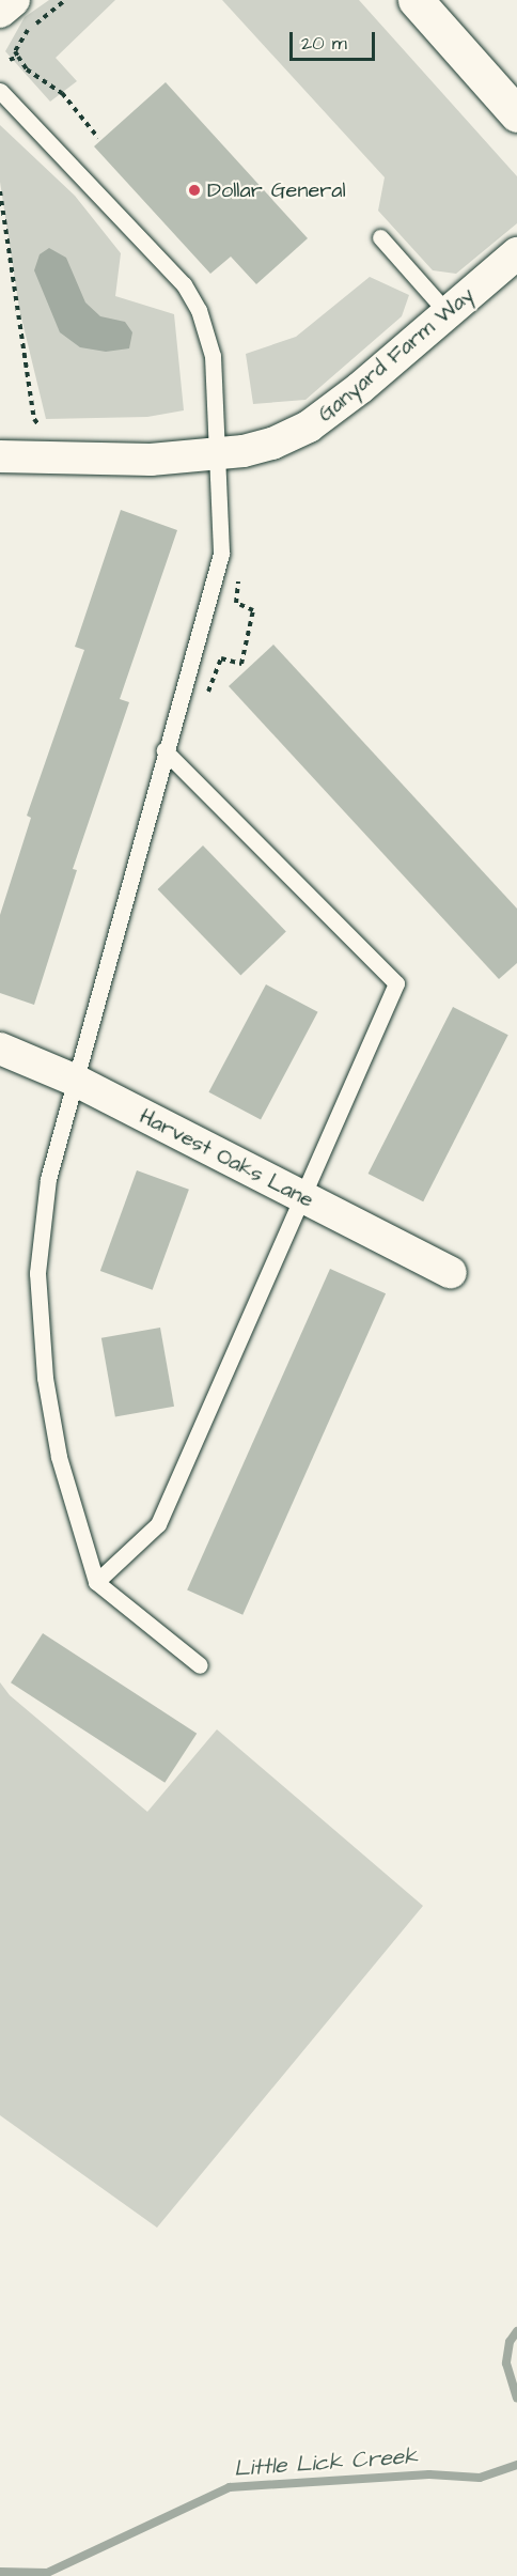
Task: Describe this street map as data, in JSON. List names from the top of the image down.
{
  "streets": {
    "street": ["Ganyard Farm Way", "Harvest Oaks Lane"]
  },
  "water": ["Little Lick Creek"],
  "places": ["Dollar General"],
  "scale_bar": "20 m"
}
